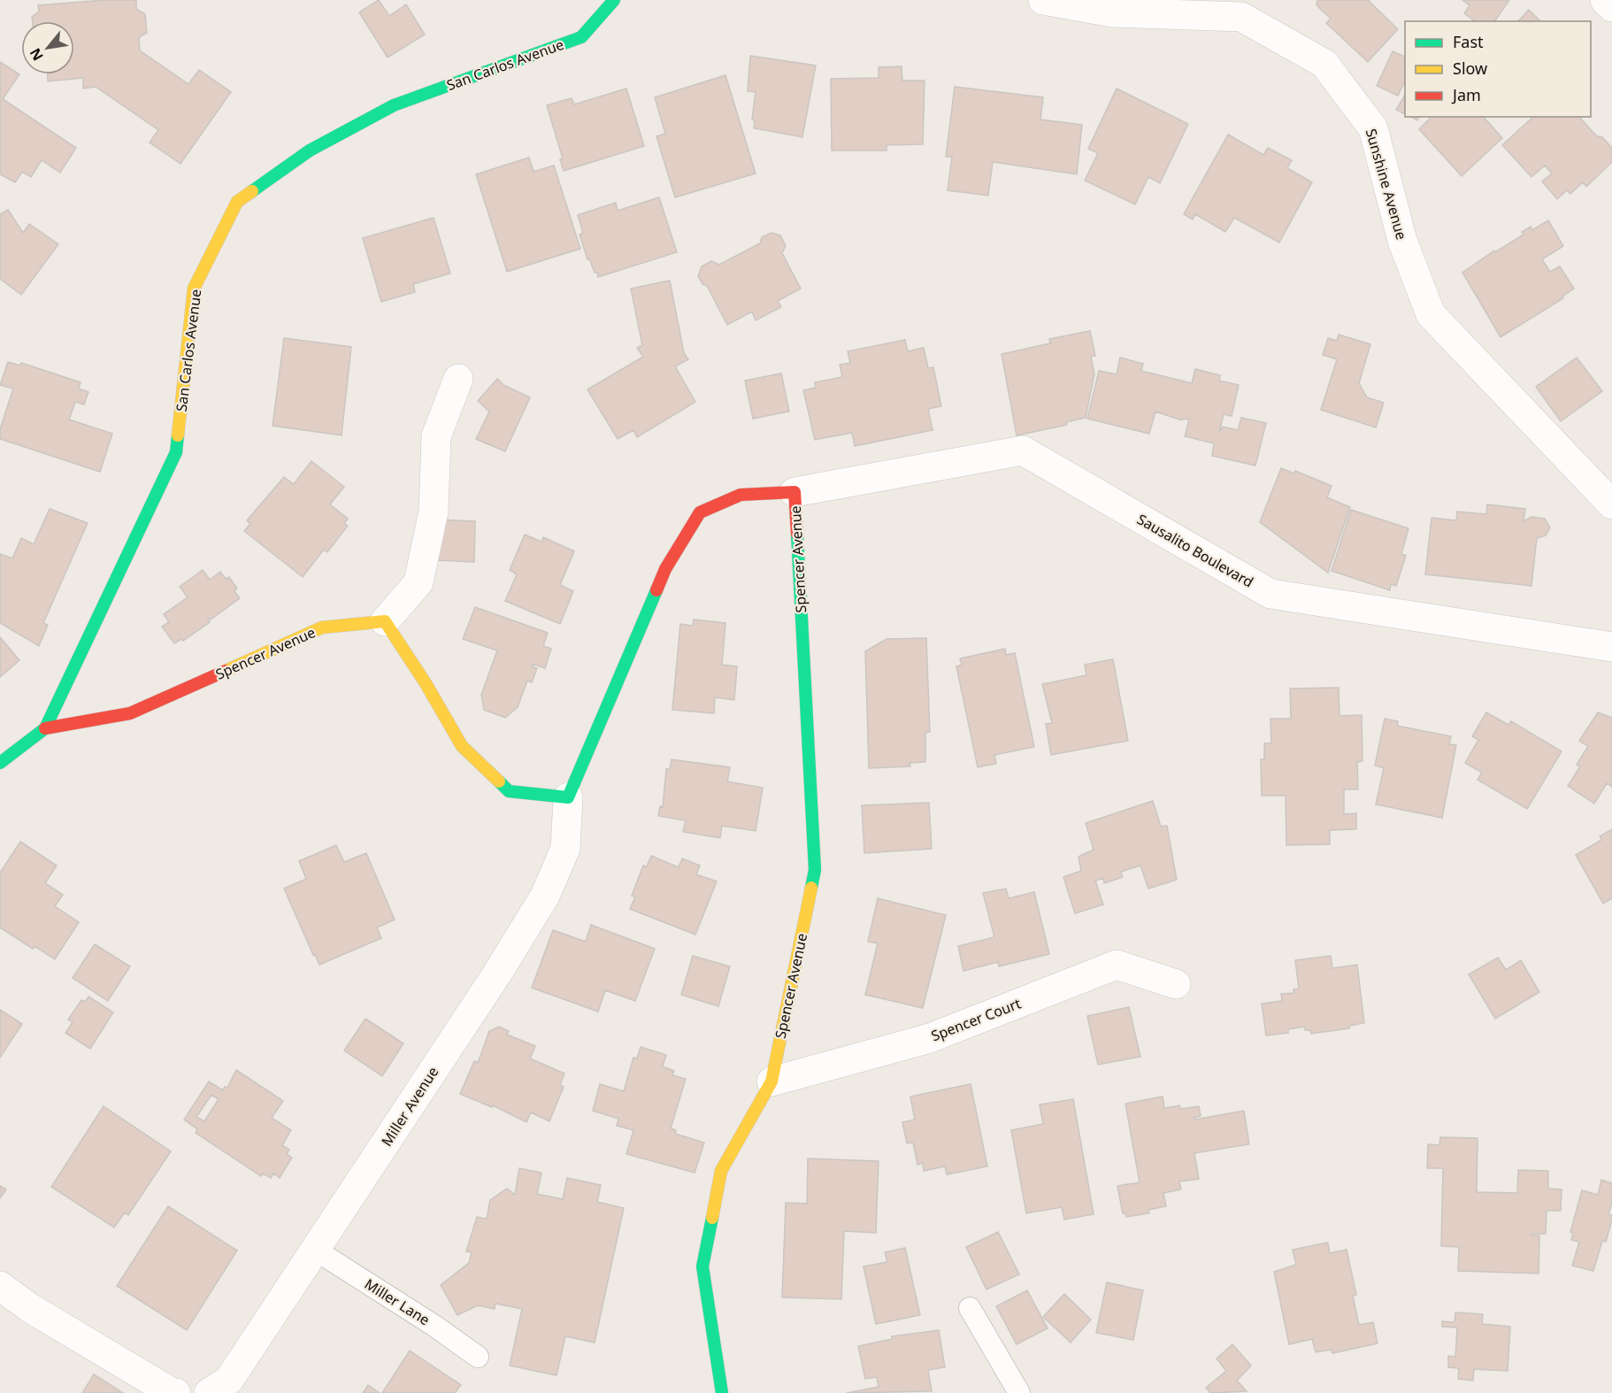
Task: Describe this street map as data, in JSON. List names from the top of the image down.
{
  "streets": {
    "street": [
      "San Carlos Avenue",
      "Sunshine Avenue",
      "Sausalito Boulevard",
      "Spencer Avenue",
      "Spencer Court",
      "Miller Avenue"
    ],
    "lane": ["Miller Lane"]
  },
  "crossings": [
    ["San Carlos Avenue", "Spencer Avenue"],
    ["Sausalito Boulevard", "Spencer Avenue"],
    ["Spencer Avenue", "Spencer Court"],
    ["Spencer Avenue", "Miller Avenue"],
    ["Miller Avenue", "Miller Lane"]
  ],
  "legend": ["Fast", "Slow", "Jam"],
  "north": "bottom left"
}
